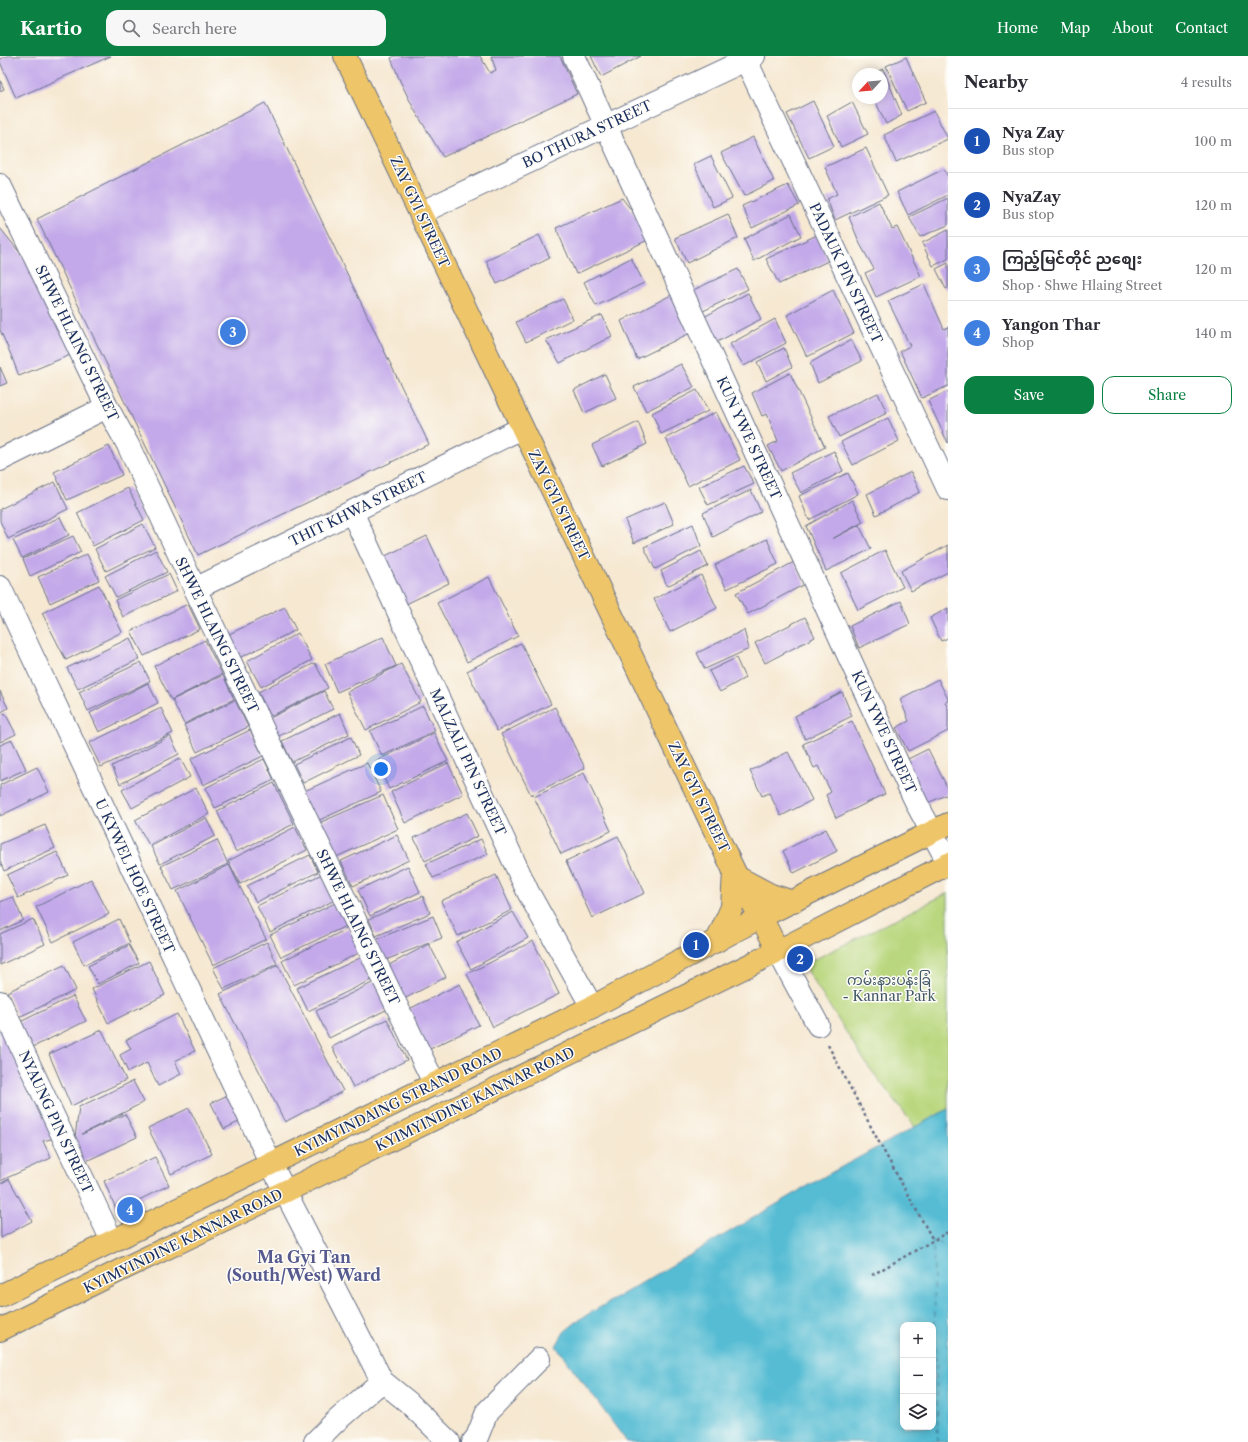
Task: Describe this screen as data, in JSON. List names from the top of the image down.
{
  "streets": {
    "main road": ["ZAY GYI STREET", "KYIMYINDINE KANNAR ROAD", "KYIMYINDAING STRAND ROAD"],
    "street": [
      "BO THURA STREET",
      "PADAUK PIN STREET",
      "SHWE HLAING STREET",
      "KUN YWE STREET",
      "THIT KHWA STREET",
      "MALZALI PIN STREET",
      "U KYWEL HOE STREET",
      "NYAUNG PIN STREET"
    ]
  },
  "crossings": [
    ["BO THURA STREET", "ZAY GYI STREET"],
    ["BO THURA STREET", "PADAUK PIN STREET"],
    ["BO THURA STREET", "KUN YWE STREET"],
    ["ZAY GYI STREET", "THIT KHWA STREET"],
    ["ZAY GYI STREET", "KYIMYINDINE KANNAR ROAD"],
    ["ZAY GYI STREET", "KYIMYINDAING STRAND ROAD"],
    ["SHWE HLAING STREET", "THIT KHWA STREET"],
    ["SHWE HLAING STREET", "KYIMYINDAING STRAND ROAD"],
    ["KUN YWE STREET", "KYIMYINDINE KANNAR ROAD"],
    ["THIT KHWA STREET", "MALZALI PIN STREET"],
    ["MALZALI PIN STREET", "KYIMYINDAING STRAND ROAD"],
    ["U KYWEL HOE STREET", "KYIMYINDINE KANNAR ROAD"],
    ["U KYWEL HOE STREET", "KYIMYINDAING STRAND ROAD"],
    ["KYIMYINDAING STRAND ROAD", "NYAUNG PIN STREET"]
  ],
  "districts": ["Ma Gyi Tan (South/West) Ward"],
  "parks": ["ကမ်းနားပန်းခြံ - Kannar Park"],
  "north": "bottom left",
  "page": {
    "header": "Kartio",
    "search": "Search here",
    "nav": [
      "Home",
      "Map",
      "About",
      "Contact"
    ],
    "heading": ["Nearby", "4 results"],
    "list": [
      {
        "mark": "1",
        "name": "Nya Zay",
        "note": "Bus stop",
        "value": "100 m"
      },
      {
        "mark": "2",
        "name": "NyaZay",
        "note": "Bus stop",
        "value": "120 m"
      },
      {
        "mark": "3",
        "name": "ကြည့်မြင်တိုင် ညစျေး",
        "note": "Shop · Shwe Hlaing Street",
        "value": "120 m"
      },
      {
        "mark": "4",
        "name": "Yangon Thar",
        "note": "Shop",
        "value": "140 m"
      }
    ],
    "pins": [
      "3",
      "1",
      "2",
      "4"
    ],
    "buttons": ["Save", "Share"],
    "map_buttons": ["+", "−"]
  }
}
